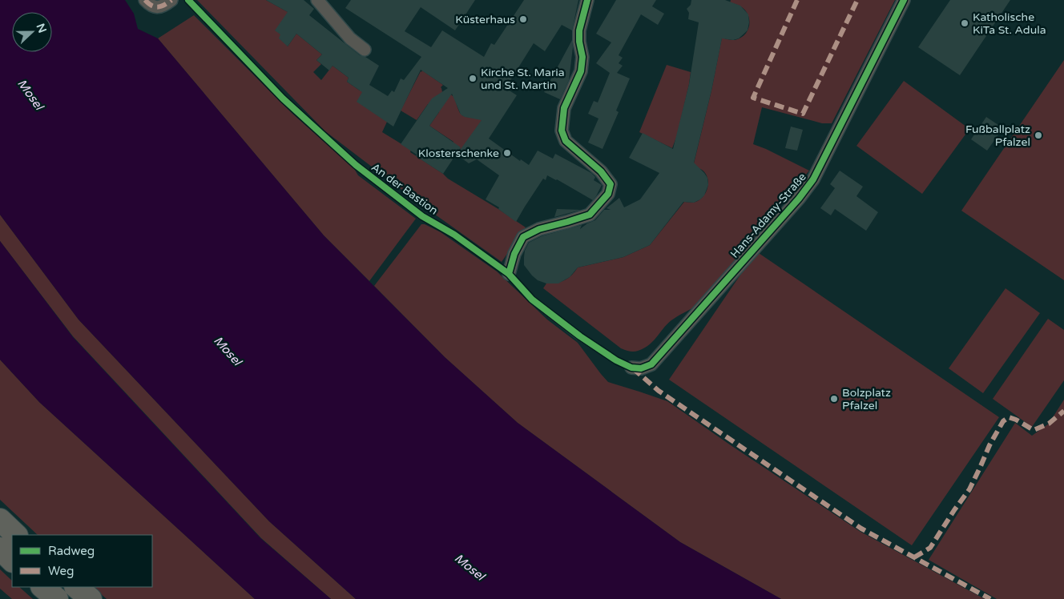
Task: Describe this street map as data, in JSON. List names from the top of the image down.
{
  "streets": {
    "street": ["Hans-Adamy-Straße"],
    "lane": ["An der Bastion"]
  },
  "crossings": [
    ["An der Bastion", "Hans-Adamy-Straße"]
  ],
  "water": ["Mosel"],
  "places": [
    "Küsterhaus",
    "Katholische KiTa St. Adula",
    "Kirche St. Maria und St. Martin",
    "Fußballplatz Pfalzel",
    "Klosterschenke",
    "Bolzplatz Pfalzel"
  ],
  "legend": ["Radweg", "Weg"],
  "north": "right"
}
